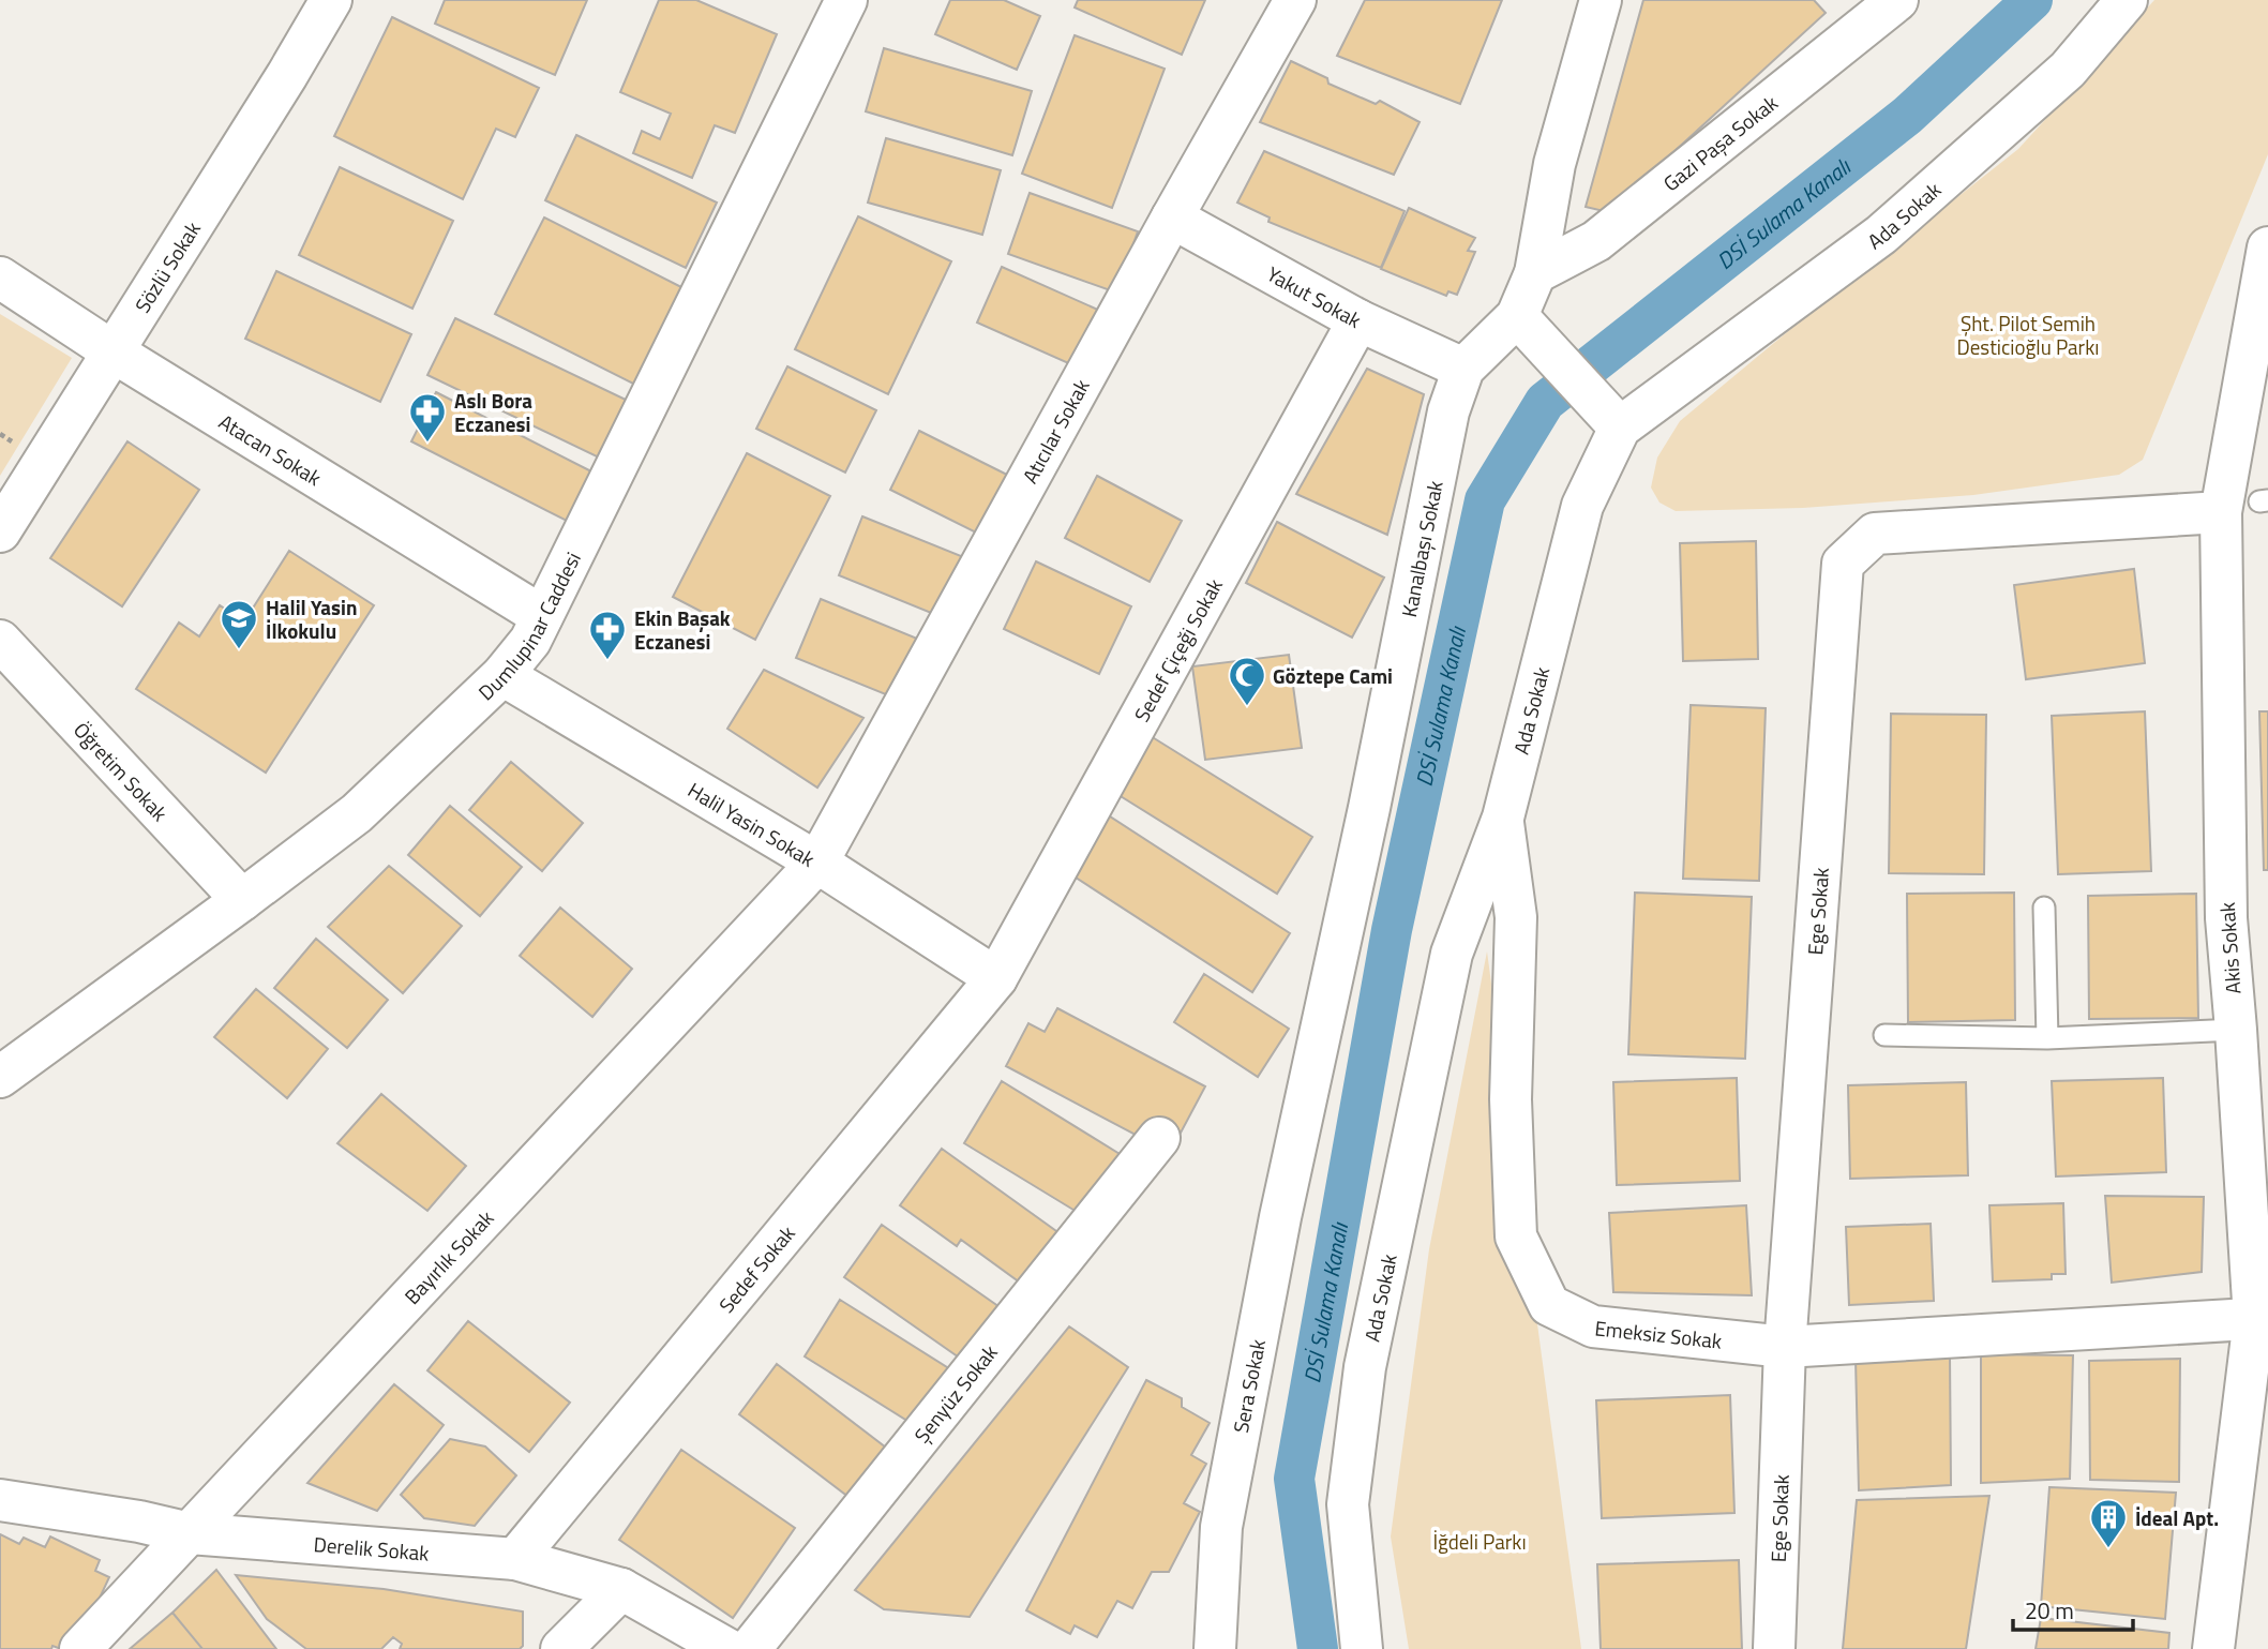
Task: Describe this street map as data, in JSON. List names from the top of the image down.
{
  "streets": {
    "street": [
      "Gazi Paşa Sokak",
      "Ada Sokak",
      "Sözlü Sokak",
      "Yakut Sokak",
      "Atıcılar Sokak",
      "Atacan Sokak",
      "Kanalbaşı Sokak",
      "Dumlupinar Caddesi",
      "Sedef Çiçeği Sokak",
      "Öğretim Sokak",
      "Halil Yasin Sokak",
      "Ege Sokak",
      "Akis Sokak",
      "Bayırlık Sokak",
      "Sedef Sokak",
      "Emeksiz Sokak",
      "Sera Sokak",
      "Şenyüz Sokak",
      "Derelik Sokak"
    ]
  },
  "crossings": [
    ["Gazi Paşa Sokak", "Kanalbaşı Sokak"],
    ["Ada Sokak", "Emeksiz Sokak"],
    ["Sözlü Sokak", "Atacan Sokak"],
    ["Yakut Sokak", "Atıcılar Sokak"],
    ["Yakut Sokak", "Kanalbaşı Sokak"],
    ["Yakut Sokak", "Sedef Çiçeği Sokak"],
    ["Atıcılar Sokak", "Halil Yasin Sokak"],
    ["Atıcılar Sokak", "Bayırlık Sokak"],
    ["Atacan Sokak", "Dumlupinar Caddesi"],
    ["Kanalbaşı Sokak", "Sera Sokak"],
    ["Dumlupinar Caddesi", "Öğretim Sokak"],
    ["Dumlupinar Caddesi", "Halil Yasin Sokak"],
    ["Sedef Çiçeği Sokak", "Halil Yasin Sokak"],
    ["Sedef Çiçeği Sokak", "Sedef Sokak"],
    ["Halil Yasin Sokak", "Bayırlık Sokak"],
    ["Halil Yasin Sokak", "Sedef Sokak"],
    ["Ege Sokak", "Akis Sokak"],
    ["Ege Sokak", "Emeksiz Sokak"],
    ["Akis Sokak", "Emeksiz Sokak"],
    ["Bayırlık Sokak", "Derelik Sokak"],
    ["Sedef Sokak", "Derelik Sokak"]
  ],
  "water": ["DSİ Sulama Kanalı"],
  "parks": ["Şht. Pilot Semih Desticioğlu Parkı", "İğdeli Parkı"],
  "places": {
    "pharmacy": ["Aslı Bora Eczanesi", "Ekin Başak Eczanesi"],
    "school or university": ["Halil Yasin İlkokulu"],
    "mosque": ["Göztepe Cami"],
    "building": ["İdeal Apt."]
  },
  "scale_bar": "20 m"
}
